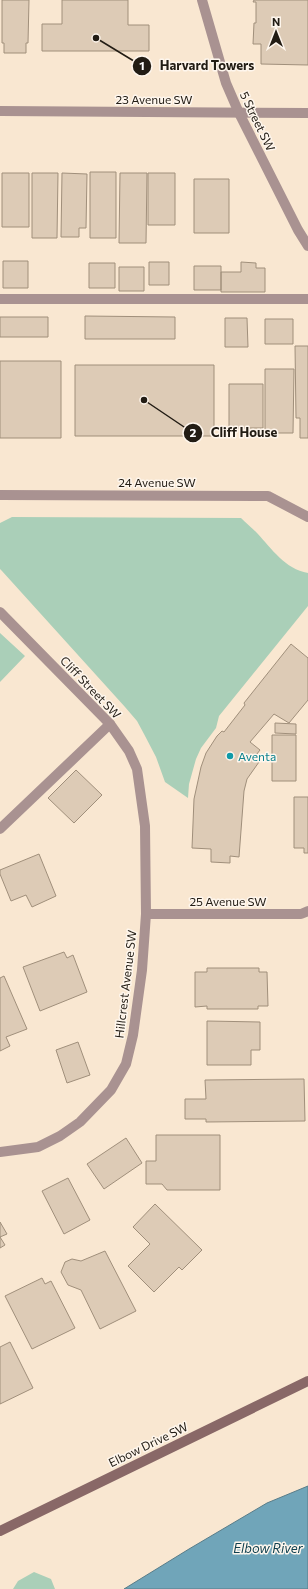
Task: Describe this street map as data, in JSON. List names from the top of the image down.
{
  "streets": {
    "main road": ["Elbow Drive SW"],
    "street": [
      "23 Avenue SW",
      "5 Street SW",
      "24 Avenue SW",
      "Cliff Street SW",
      "25 Avenue SW",
      "Hillcrest Avenue SW"
    ]
  },
  "crossings": [
    ["23 Avenue SW", "5 Street SW"],
    ["Cliff Street SW", "25 Avenue SW"],
    ["Cliff Street SW", "Hillcrest Avenue SW"],
    ["25 Avenue SW", "Hillcrest Avenue SW"]
  ],
  "water": ["Elbow River"],
  "places": ["Harvard Towers", "Cliff House", "Aventa"],
  "north": "top"
}
